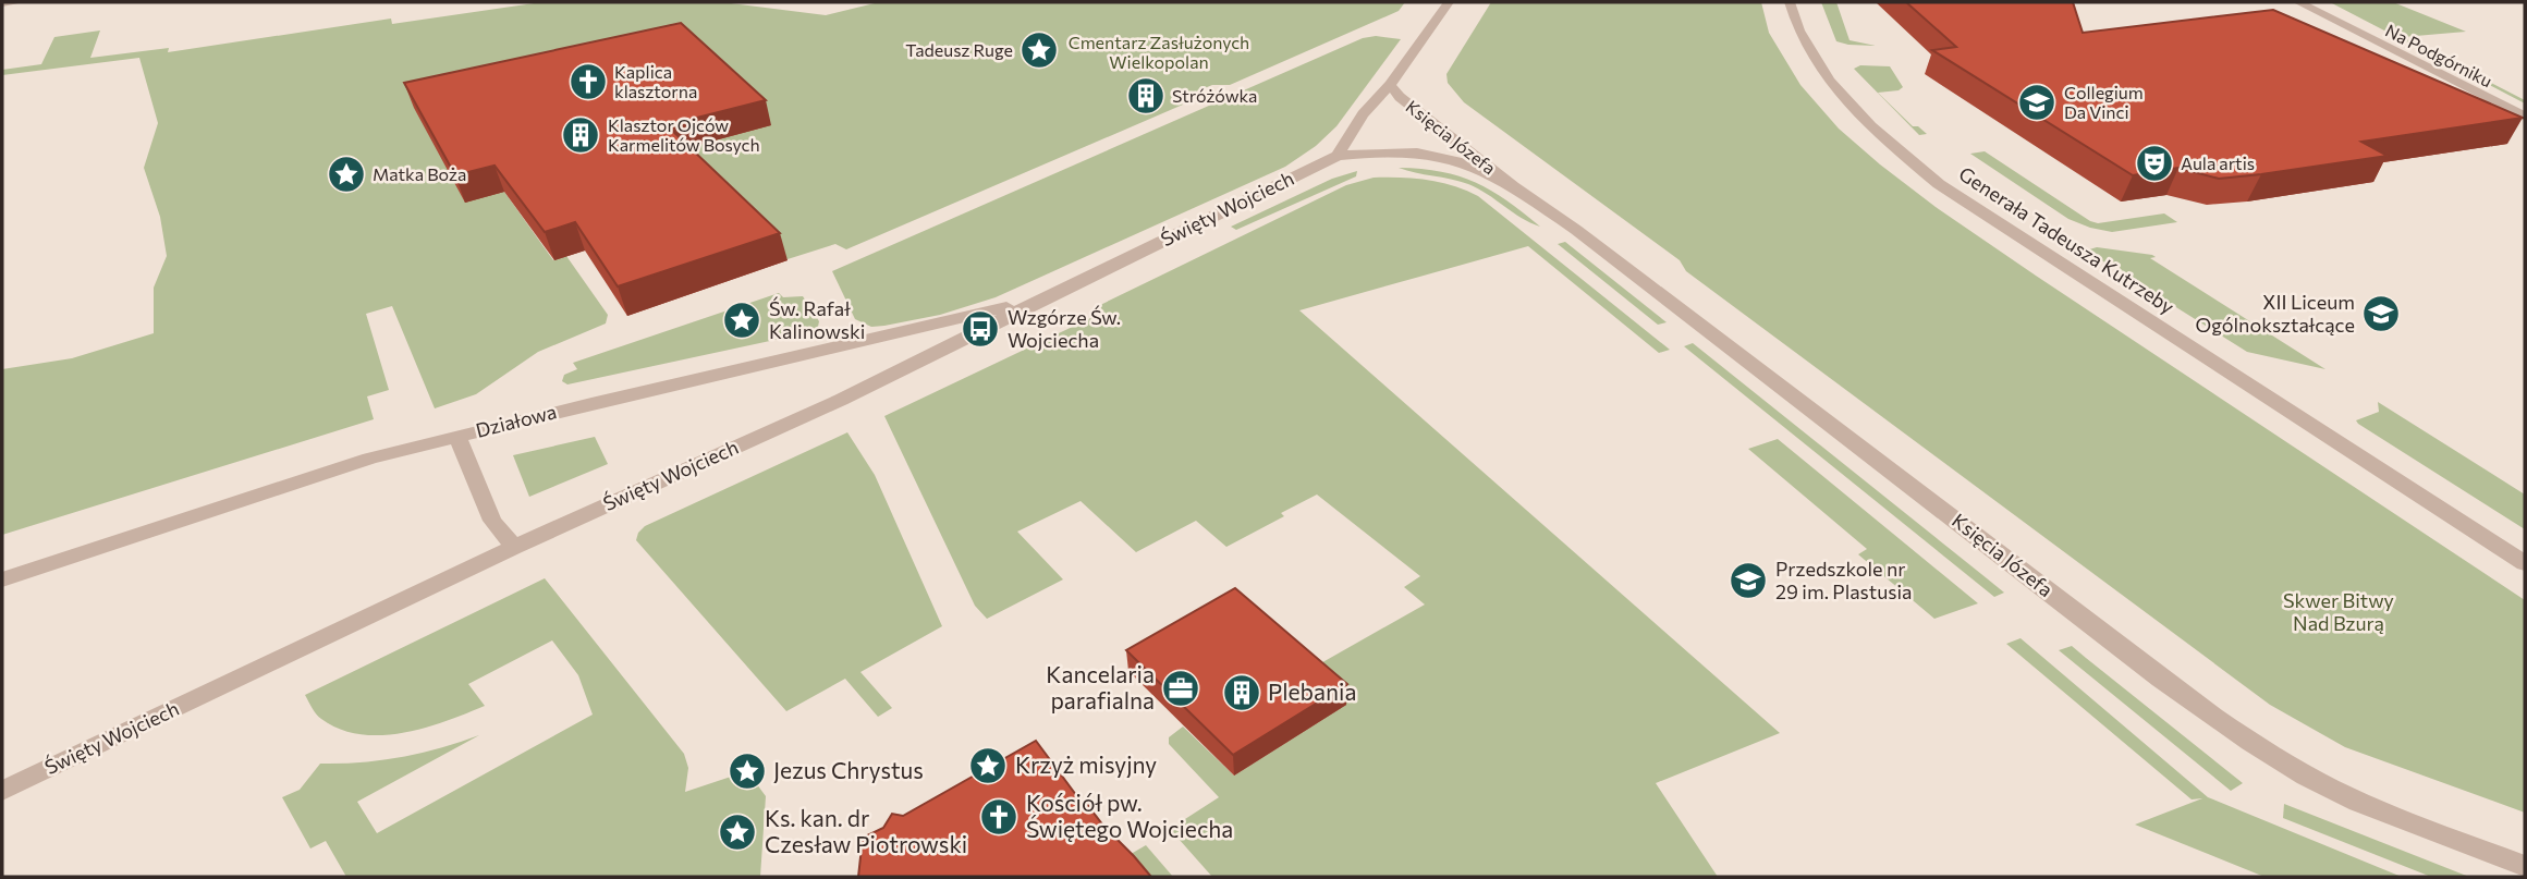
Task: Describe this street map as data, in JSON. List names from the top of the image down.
{
  "streets": {
    "street": [
      "Na Podgórniku",
      "Księcia Józefa",
      "Święty Wojciech",
      "Generała Tadeusza Kutrzeby",
      "Działowa"
    ]
  },
  "crossings": [
    ["Księcia Józefa", "Święty Wojciech"],
    ["Święty Wojciech", "Działowa"]
  ],
  "parks": ["Cmentarz Zasłużonych Wielkopolan", "Skwer Bitwy Nad Bzurą"],
  "places": {
    "place": [
      "Tadeusz Ruge",
      "Matka Boża",
      "Św. Rafał Kalinowski",
      "Krzyż misyjny",
      "Jezus Chrystus",
      "Ks. kan. dr Czesław Piotrowski"
    ],
    "church": ["Kaplica klasztorna", "Kościół pw. Świętego Wojciecha"],
    "building": ["Stróżówka", "Klasztor Ojców Karmelitów Bosych", "Plebania"],
    "school or university": ["Collegium Da Vinci", "XII Liceum Ogólnokształcące", "Przedszkole nr 29 im. Plastusia"],
    "theatre": ["Aula artis"],
    "bus stop": ["Wzgórze Św. Wojciecha"],
    "office": ["Kancelaria parafialna"]
  }
}
